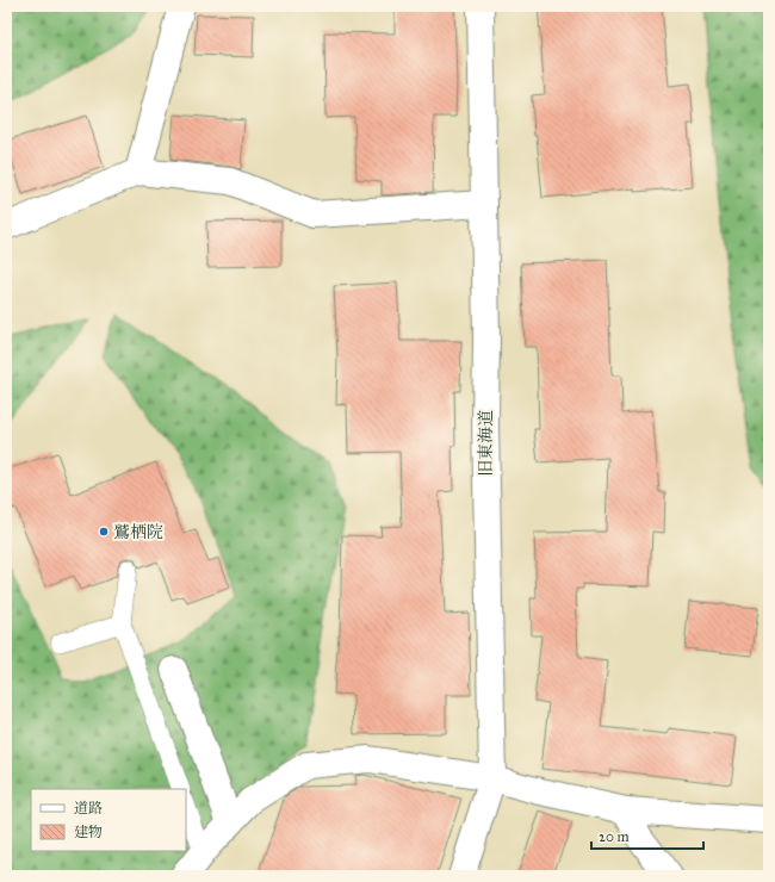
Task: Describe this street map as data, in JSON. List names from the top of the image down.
{
  "streets": {
    "street": ["旧東海道"]
  },
  "places": ["鷲栖院"],
  "legend": ["道路", "建物"],
  "scale_bar": "20 m"
}
